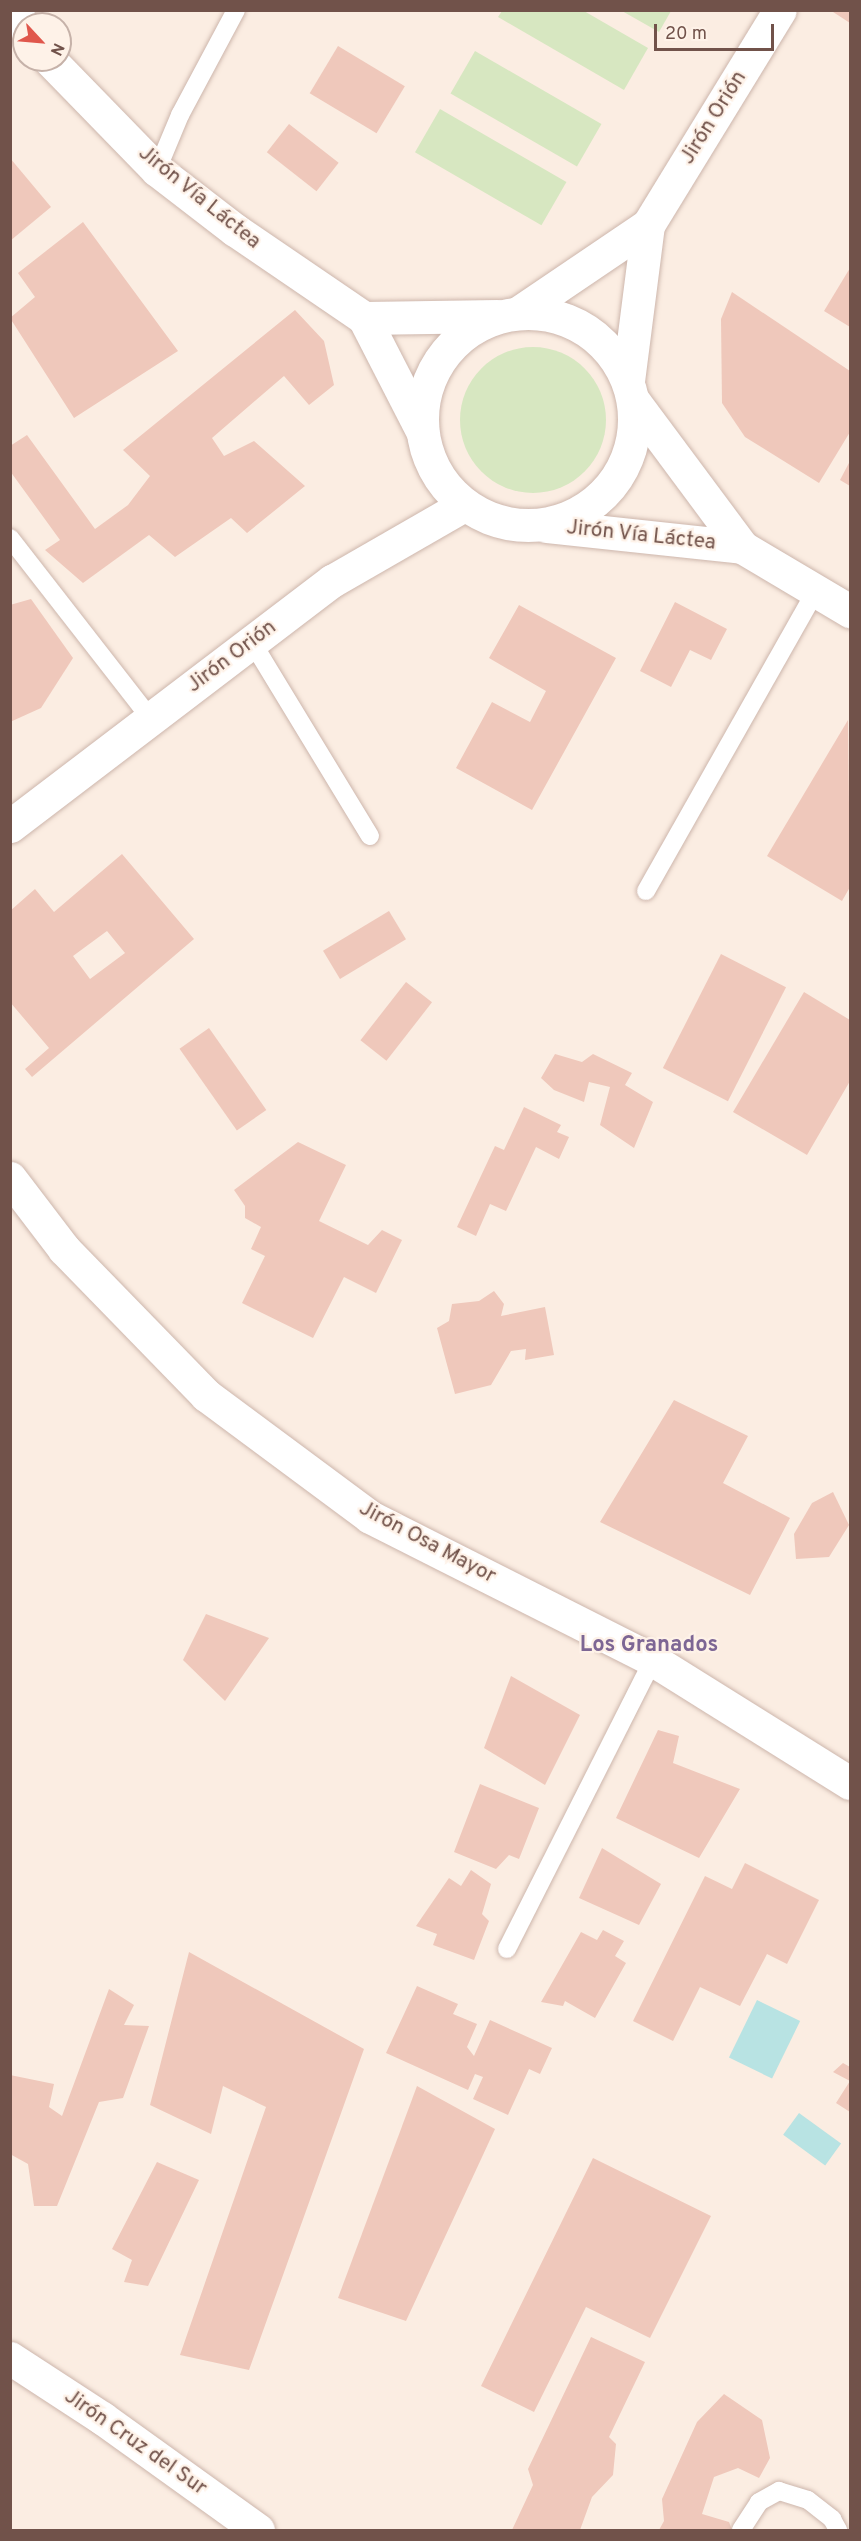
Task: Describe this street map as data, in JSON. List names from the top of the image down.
{
  "streets": {
    "street": [
      "Jirón Orión",
      "Jirón Vía Láctea",
      "Jirón Osa Mayor",
      "Jirón Cruz del Sur"
    ]
  },
  "crossings": [
    ["Jirón Orión", "Jirón Vía Láctea"]
  ],
  "districts": ["Los Granados"],
  "scale_bar": "20 m",
  "north": "bottom right"
}
